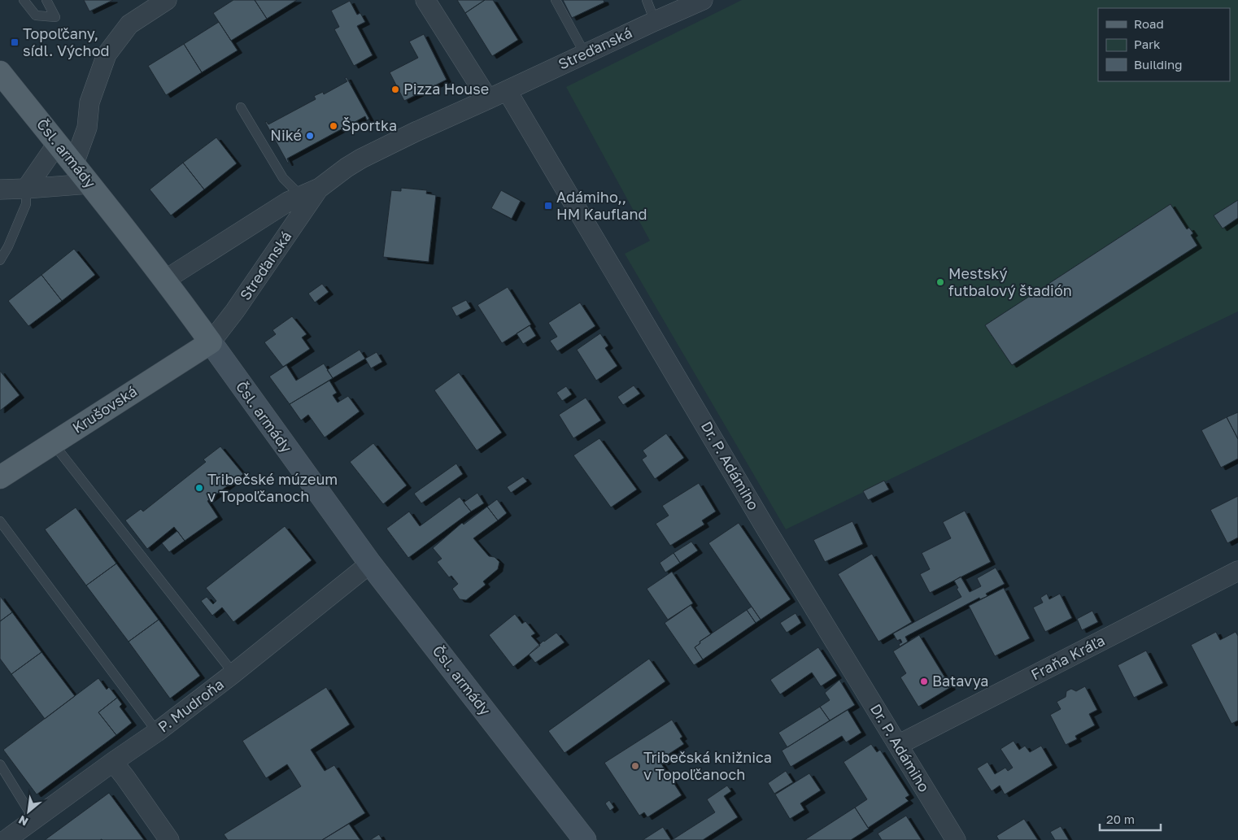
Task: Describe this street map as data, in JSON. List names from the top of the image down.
{
  "streets": {
    "main road": ["Čsl. armády", "Krušovská"],
    "street": [
      "Streďanská",
      "Dr. P. Adámiho",
      "Fraňa Kráľa",
      "P. Mudroňa"
    ]
  },
  "crossings": [
    ["Streďanská", "Čsl. armády"],
    ["Streďanská", "Krušovská"],
    ["Streďanská", "Dr. P. Adámiho"],
    ["Čsl. armády", "Krušovská"],
    ["Čsl. armády", "P. Mudroňa"],
    ["Dr. P. Adámiho", "Fraňa Kráľa"]
  ],
  "places": {
    "transit": ["Topoľčany, sídl. Východ", "Adámiho,, HM Kaufland"],
    "other": [
      "Pizza House",
      "Športka",
      "Niké",
      "Mestský futbalový štadión",
      "Tribečské múzeum v Topoľčanoch",
      "Batavya",
      "Tribečská knižnica v Topoľčanoch"
    ]
  },
  "legend": ["Road", "Park", "Building"],
  "scale_bar": "20 m",
  "north": "bottom left"
}
